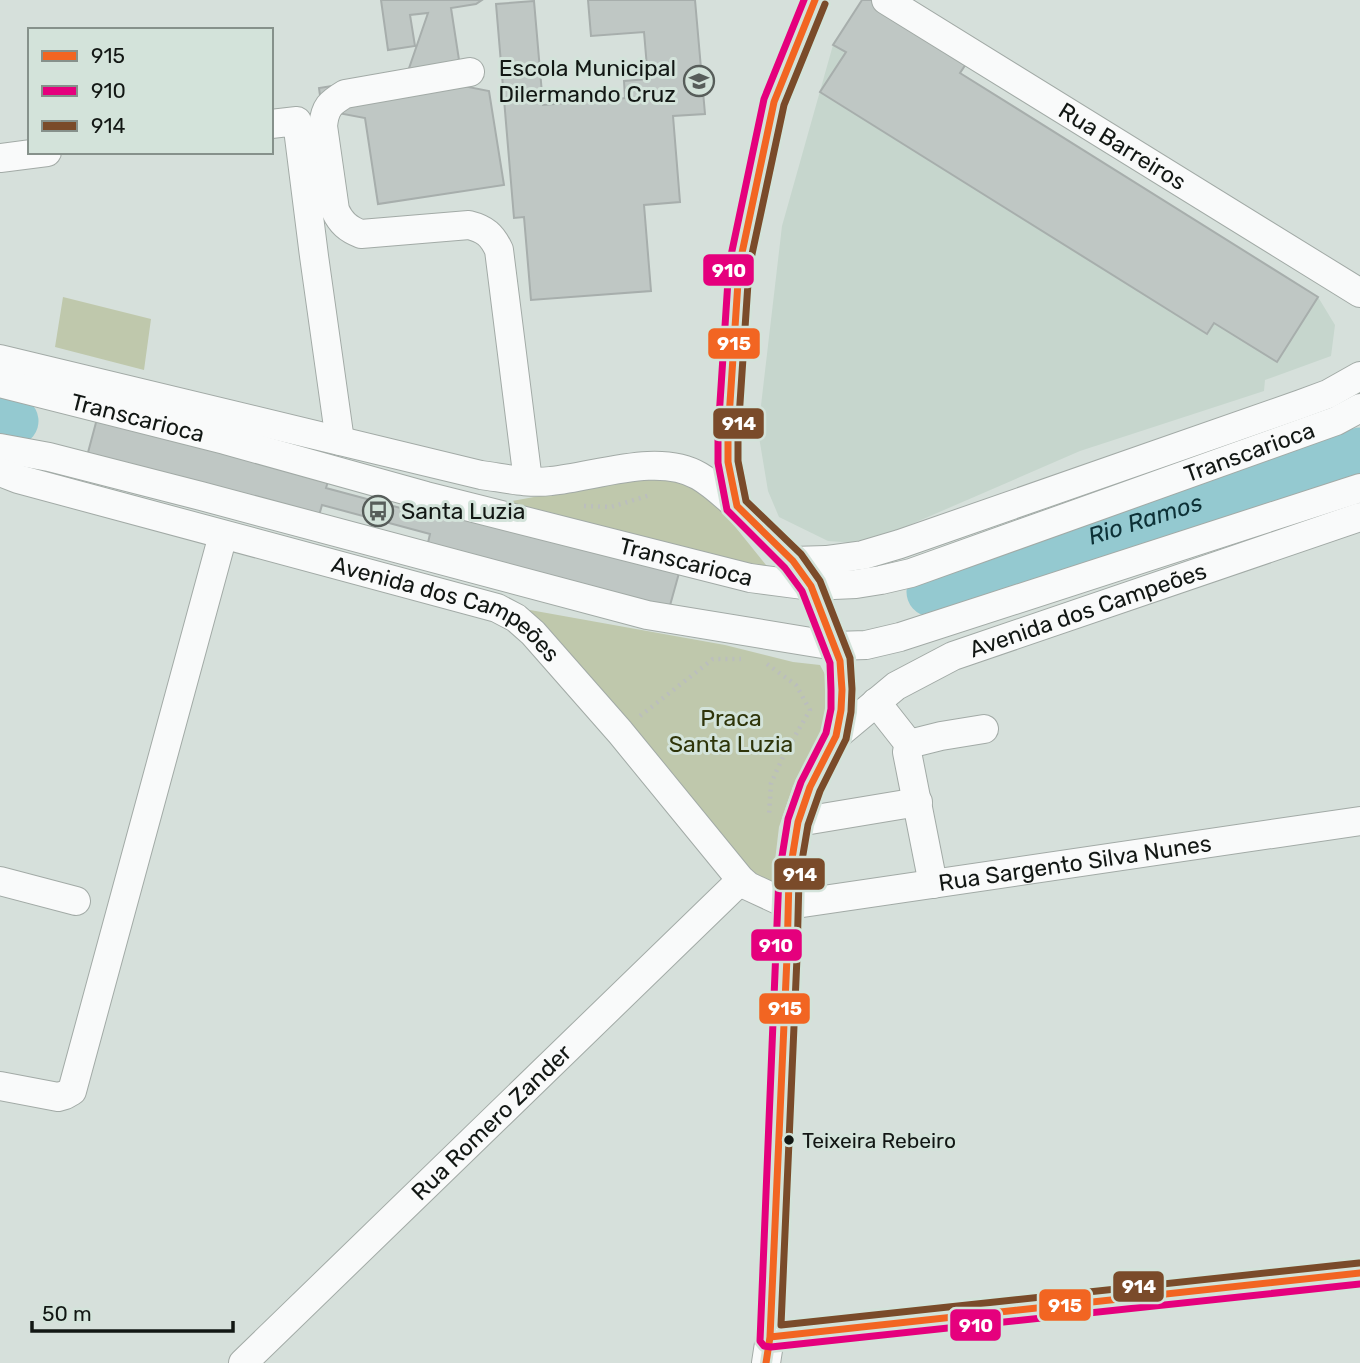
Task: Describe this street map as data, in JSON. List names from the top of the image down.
{
  "streets": {
    "street": [
      "Rua Barreiros",
      "Transcarioca",
      "Avenida dos Campeões",
      "Rua Sargento Silva Nunes",
      "Rua Romero Zander"
    ]
  },
  "crossings": [
    ["Avenida dos Campeões", "Rua Sargento Silva Nunes"],
    ["Avenida dos Campeões", "Rua Romero Zander"]
  ],
  "water": ["Rio Ramos"],
  "parks": ["Praca Santa Luzia"],
  "places": {
    "school or university": ["Escola Municipal Dilermando Cruz"],
    "bus stop": ["Santa Luzia"],
    "other": ["Teixeira Rebeiro"]
  },
  "lines": ["transit line 915", "transit line 910", "transit line 914"],
  "legend": ["915", "910", "914"],
  "scale_bar": "50 m"
}
